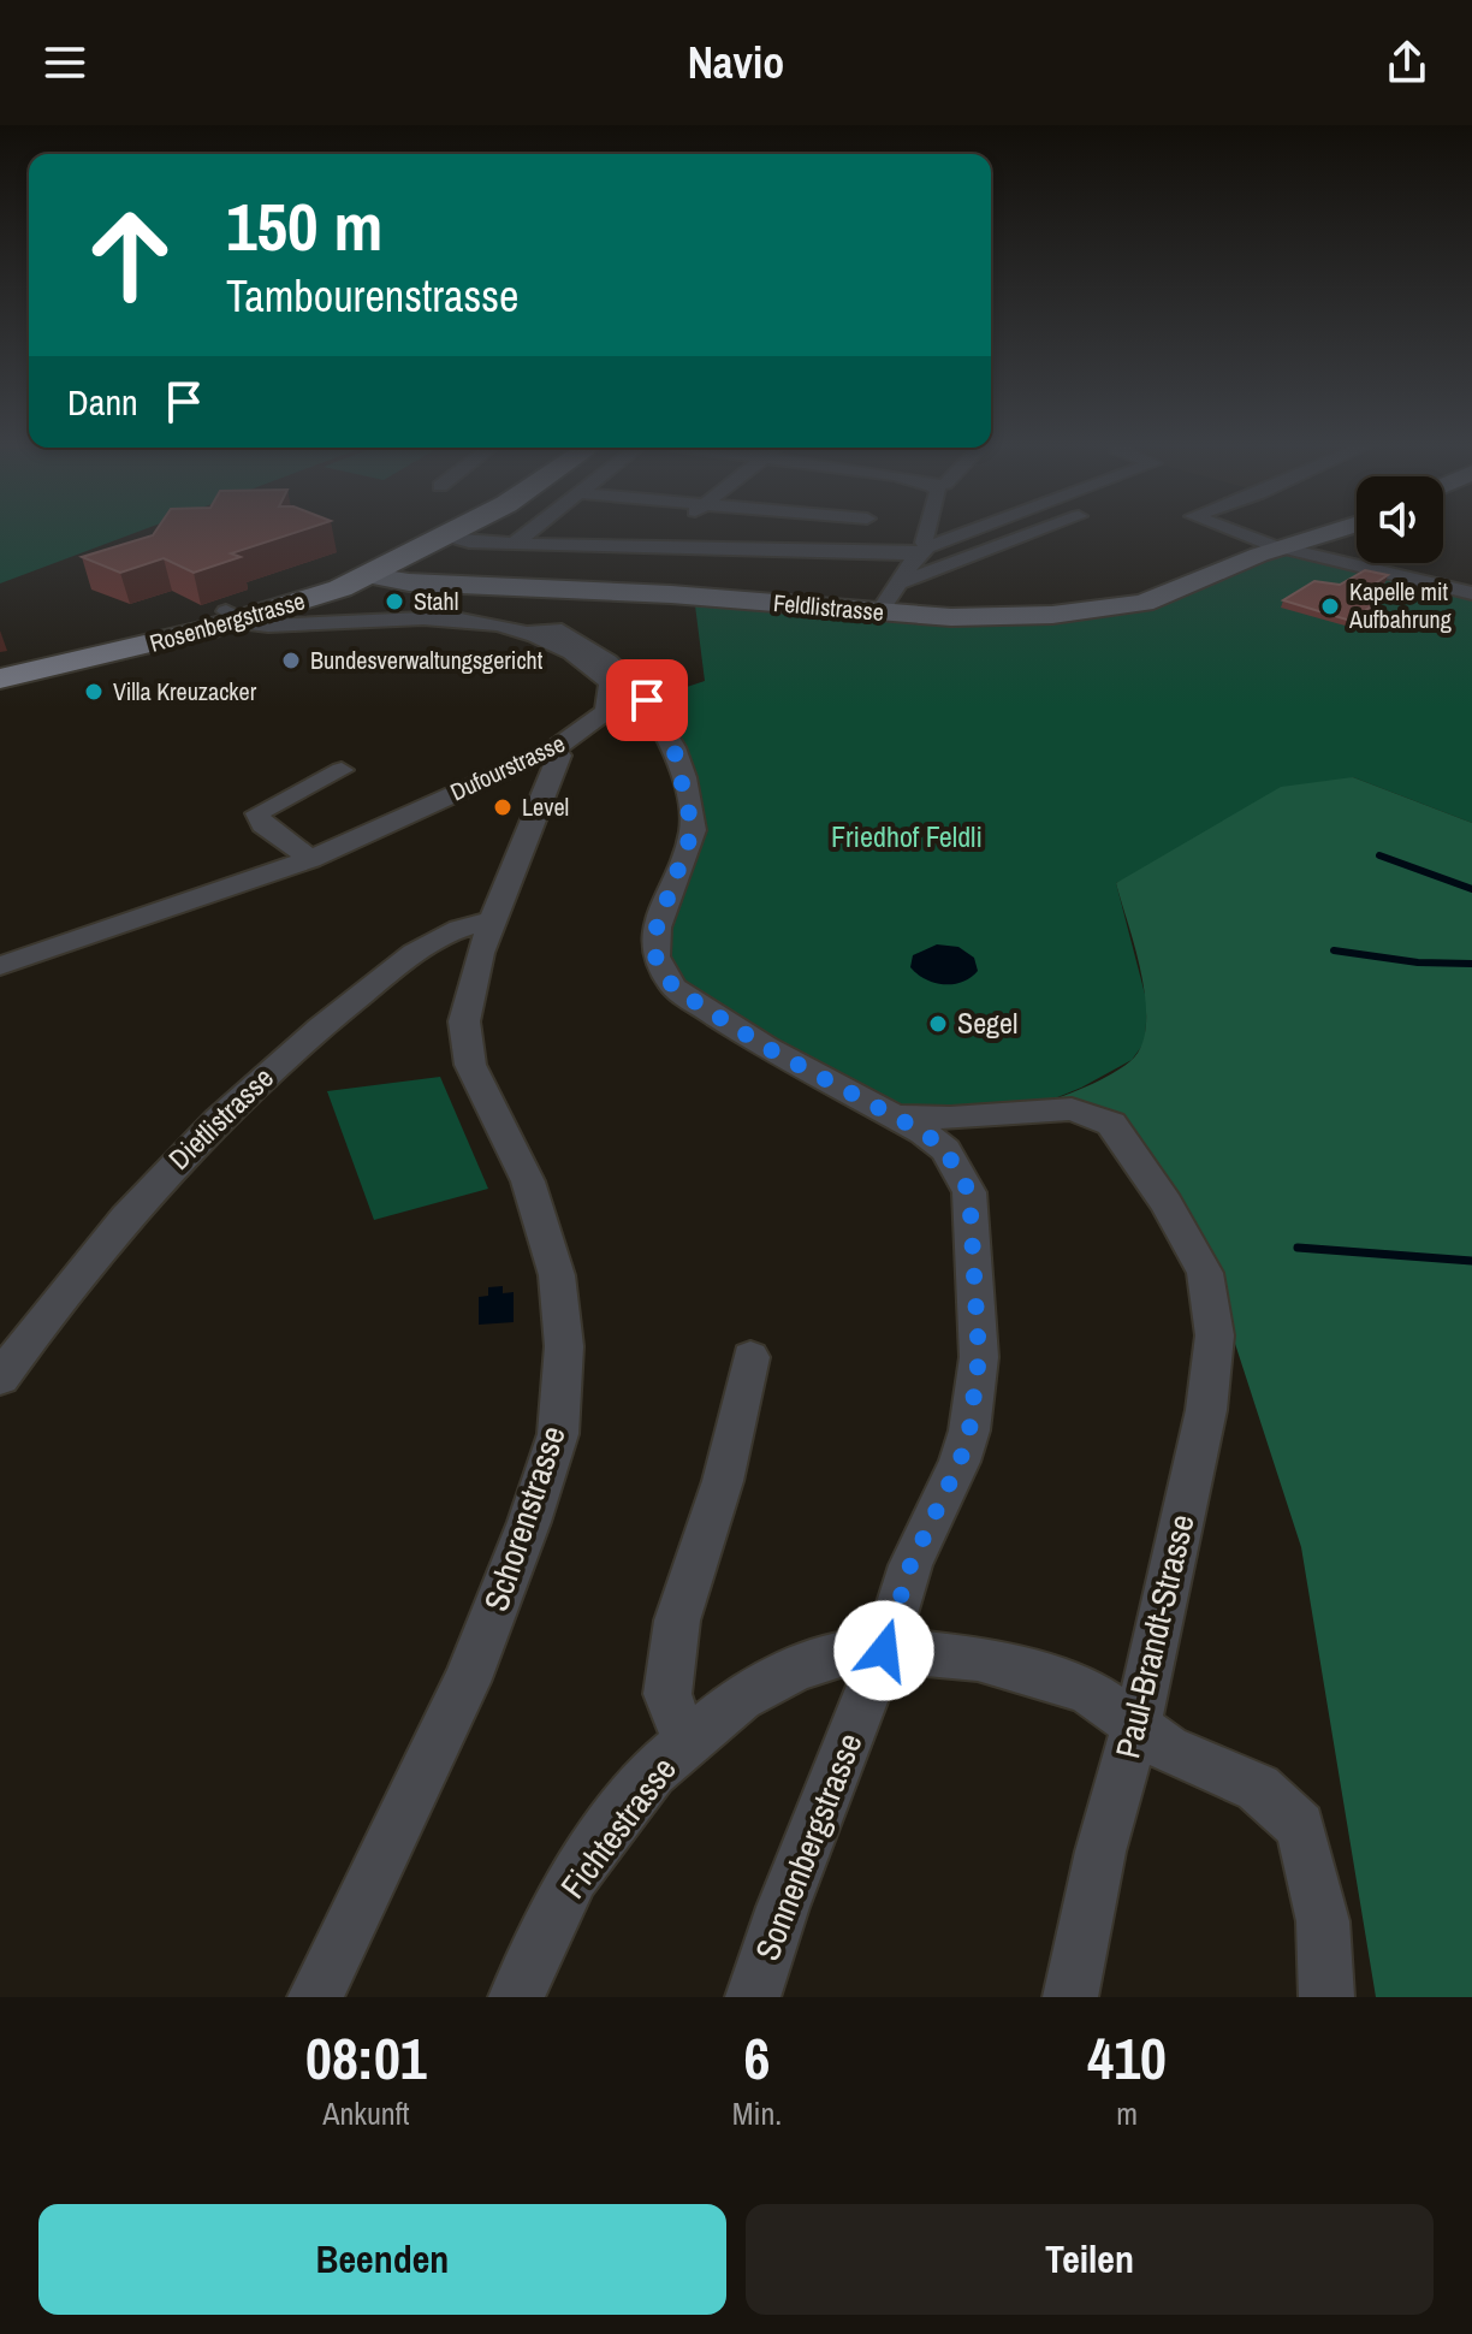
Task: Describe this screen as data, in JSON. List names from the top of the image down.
{
  "streets": {
    "main road": ["Rosenbergstrasse"],
    "street": [
      "Feldlistrasse",
      "Dufourstrasse",
      "Dietlistrasse",
      "Schorenstrasse",
      "Paul-Brandt-Strasse",
      "Fichtestrasse",
      "Sonnenbergstrasse"
    ]
  },
  "crossings": [
    ["Feldlistrasse", "Rosenbergstrasse"],
    ["Rosenbergstrasse", "Dufourstrasse"],
    ["Dufourstrasse", "Schorenstrasse"],
    ["Dufourstrasse", "Sonnenbergstrasse"],
    ["Dietlistrasse", "Schorenstrasse"],
    ["Paul-Brandt-Strasse", "Fichtestrasse"],
    ["Paul-Brandt-Strasse", "Sonnenbergstrasse"],
    ["Fichtestrasse", "Sonnenbergstrasse"]
  ],
  "parks": ["Friedhof Feldli"],
  "places": [
    "Stahl",
    "Kapelle mit Aufbahrung",
    "Bundesverwaltungsgericht",
    "Villa Kreuzacker",
    "Level",
    "Segel"
  ],
  "page": {
    "header": "Navio",
    "turn": ["150 m", "Tambourenstrasse"],
    "then": "Dann",
    "eta": [
      "08:01",
      "Ankunft",
      "6",
      "Min.",
      "410",
      "m"
    ],
    "buttons": ["Beenden", "Teilen"]
  }
}
